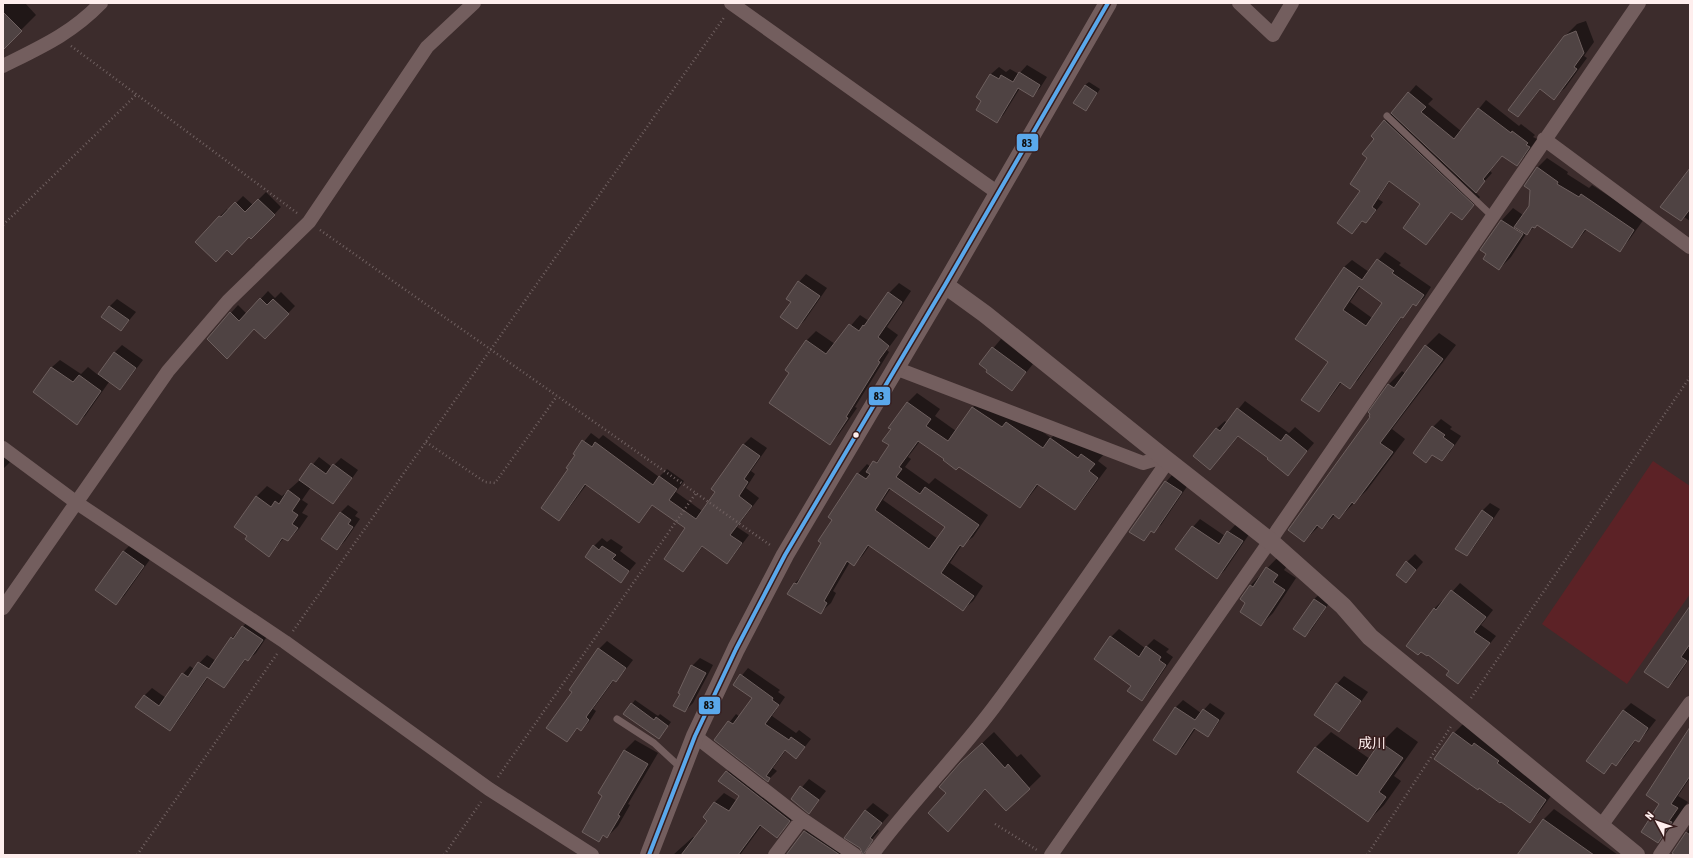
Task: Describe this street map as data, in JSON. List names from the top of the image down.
{
  "districts": ["成川"],
  "lines": ["transit line 83"],
  "north": "top left"
}
